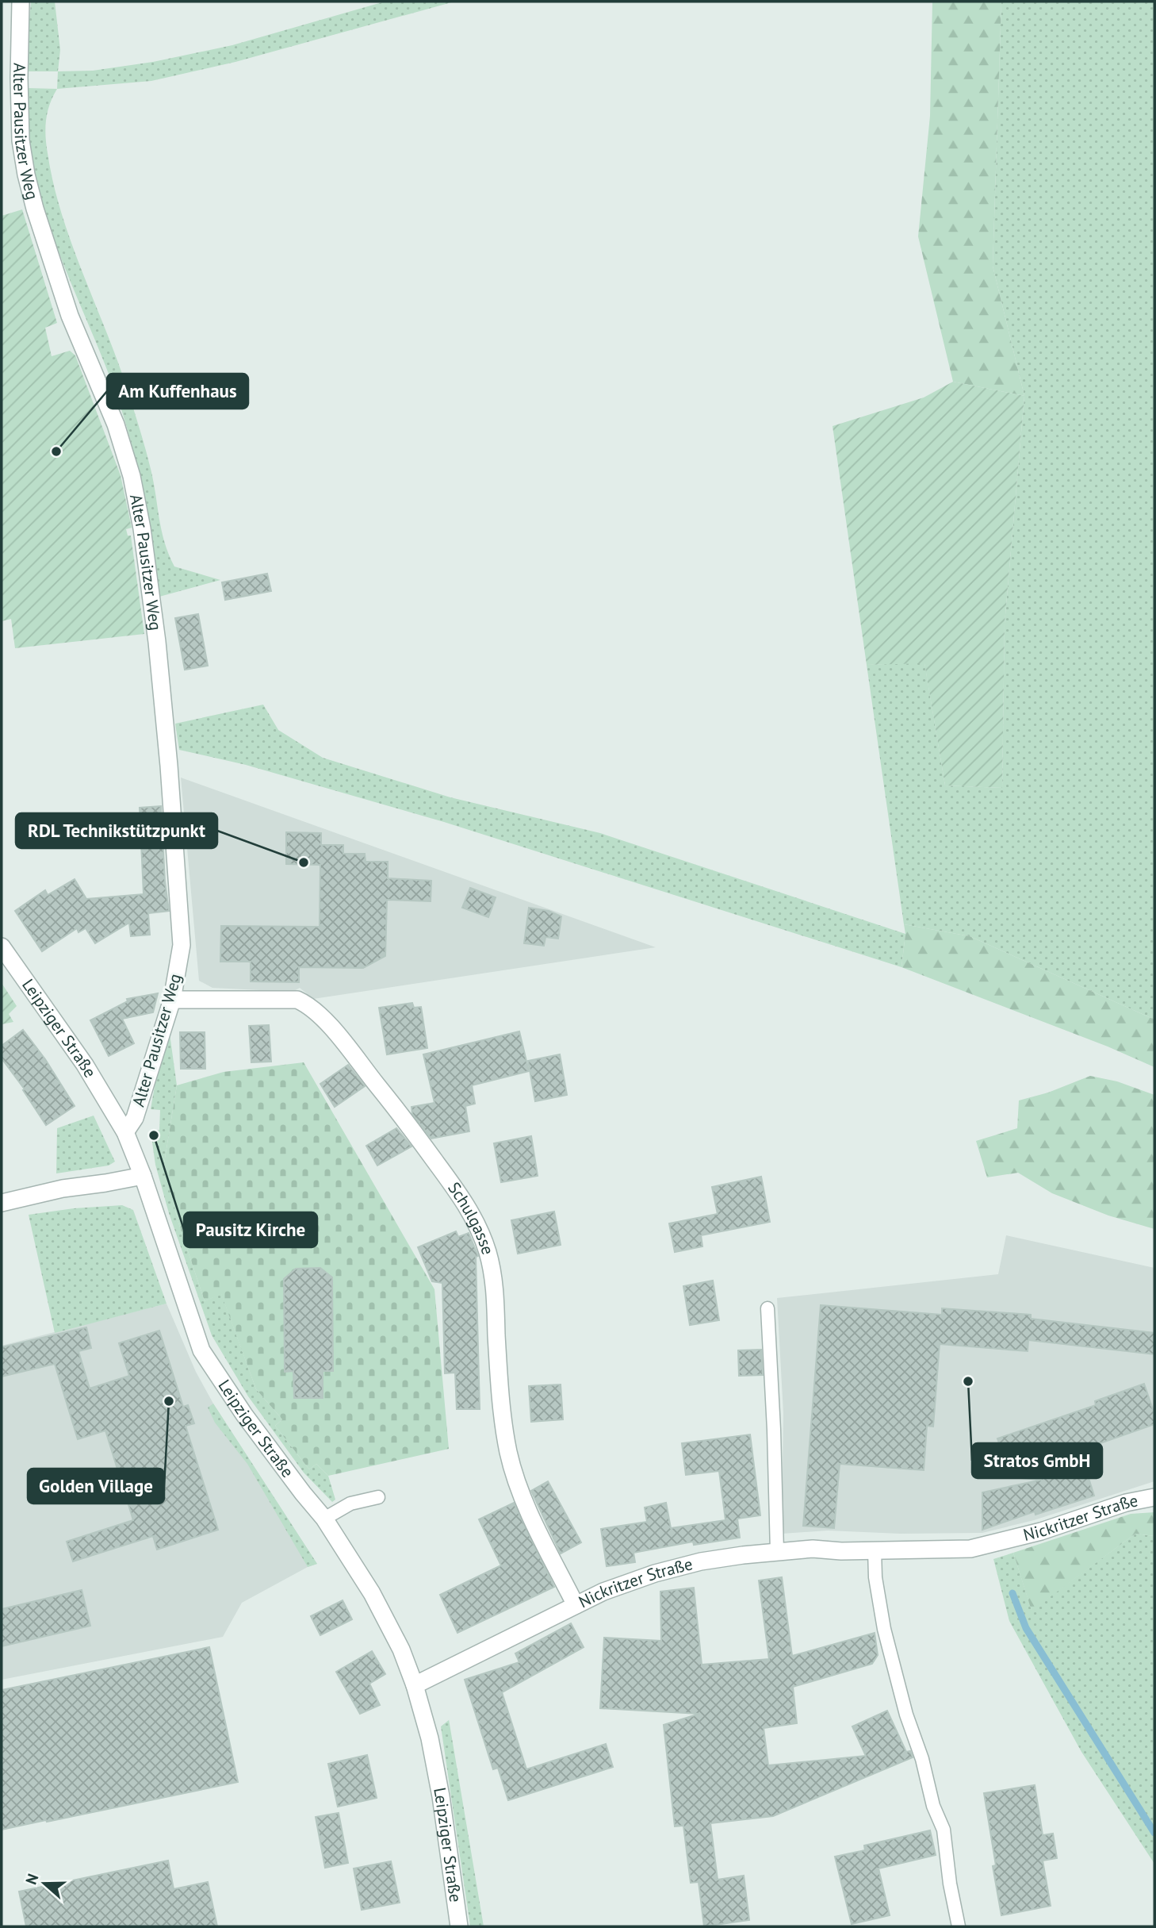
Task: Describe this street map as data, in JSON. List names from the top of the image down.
{
  "streets": {
    "street": [
      "Alter Pausitzer Weg",
      "Leipziger Straße",
      "Schulgasse",
      "Nickritzer Straße"
    ]
  },
  "crossings": [
    ["Alter Pausitzer Weg", "Leipziger Straße"],
    ["Alter Pausitzer Weg", "Schulgasse"],
    ["Leipziger Straße", "Nickritzer Straße"],
    ["Schulgasse", "Nickritzer Straße"]
  ],
  "places": [
    "Am Kuffenhaus",
    "RDL Technikstützpunkt",
    "Pausitz Kirche",
    "Stratos GmbH",
    "Golden Village"
  ],
  "north": "left"
}
